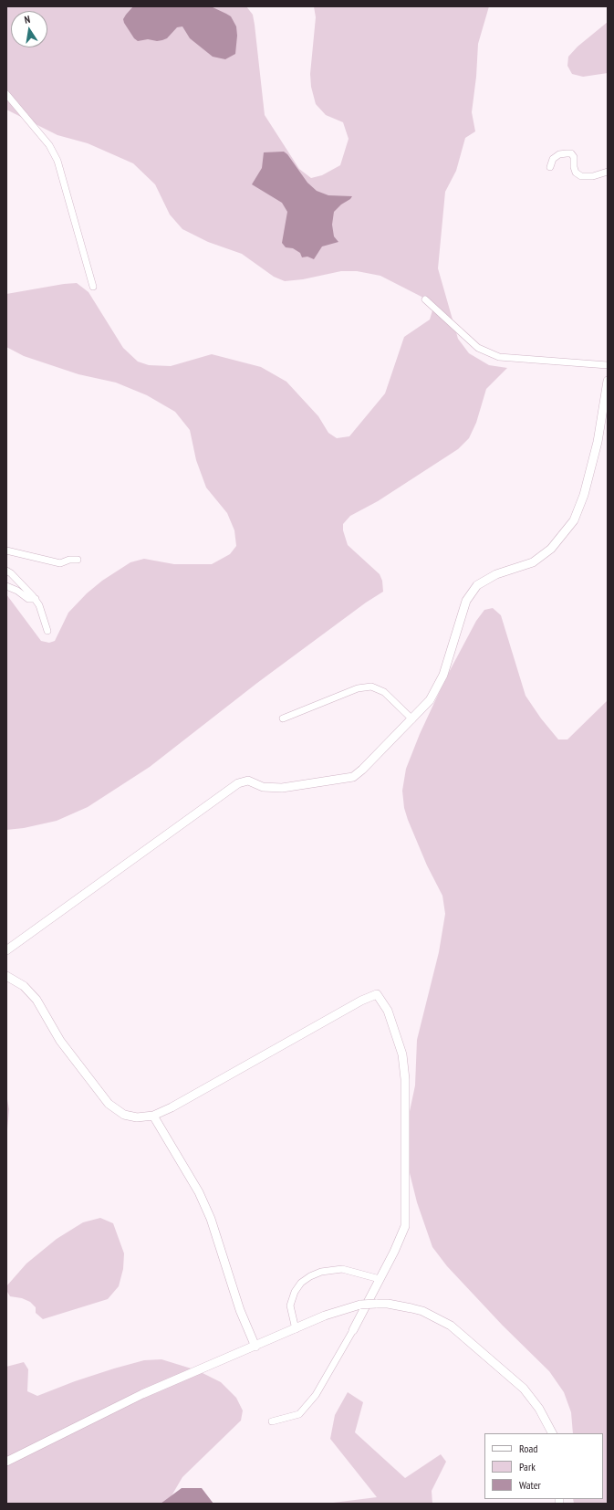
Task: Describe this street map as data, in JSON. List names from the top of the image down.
{
  "legend": ["Road", "Park", "Water"],
  "north": "top"
}
